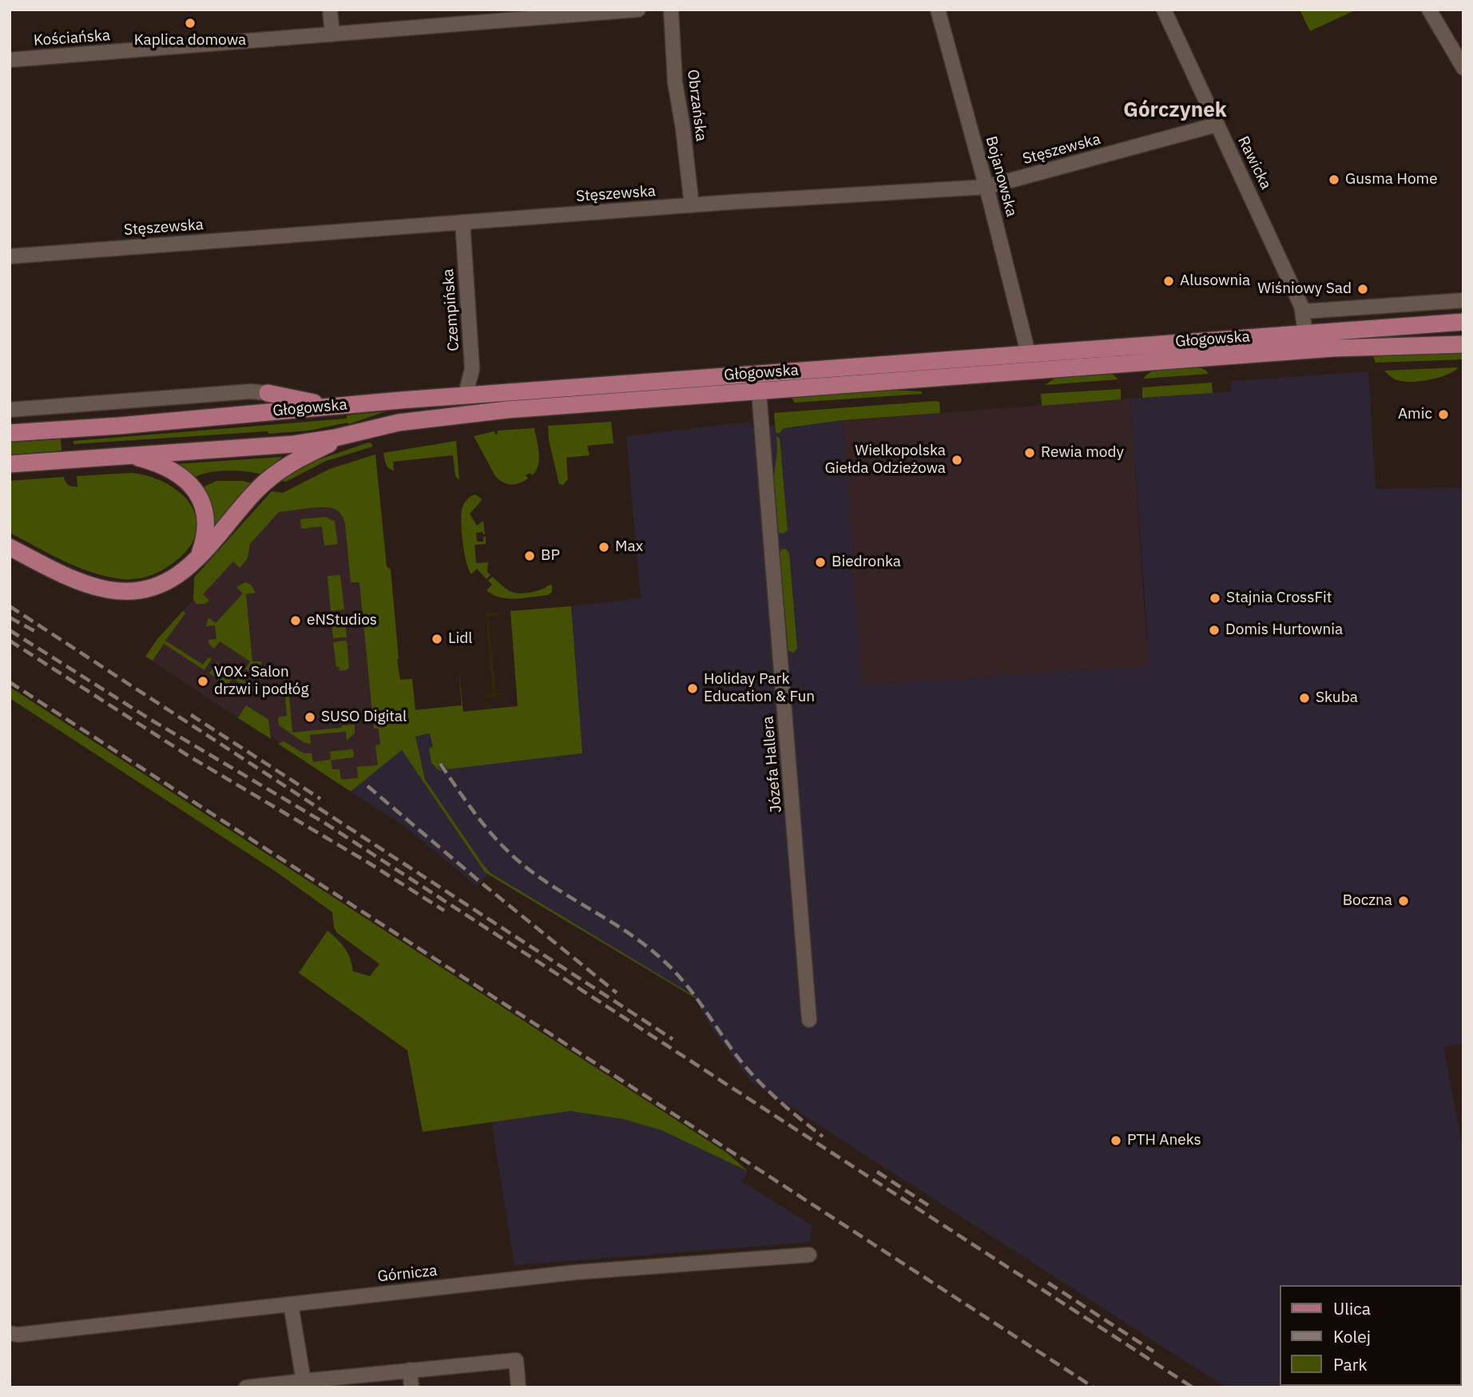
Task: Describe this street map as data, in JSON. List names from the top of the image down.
{
  "streets": {
    "main road": ["Głogowska"],
    "street": [
      "Kościańska",
      "Obrzańska",
      "Stęszewska",
      "Rawicka",
      "Bojanowska",
      "Czempińska",
      "Józefa Hallera",
      "Górnicza"
    ]
  },
  "crossings": [
    ["Obrzańska", "Stęszewska"],
    ["Stęszewska", "Rawicka"],
    ["Stęszewska", "Bojanowska"],
    ["Stęszewska", "Czempińska"],
    ["Rawicka", "Głogowska"],
    ["Bojanowska", "Głogowska"],
    ["Czempińska", "Głogowska"],
    ["Głogowska", "Józefa Hallera"]
  ],
  "districts": ["Górczynek"],
  "places": [
    "Kaplica domowa",
    "Gusma Home",
    "Alusownia",
    "Wiśniowy Sad",
    "Amic",
    "Rewia mody",
    "Wielkopolska Giełda Odzieżowa",
    "Max",
    "BP",
    "Biedronka",
    "Stajnia CrossFit",
    "eNStudios",
    "Domis Hurtownia",
    "Lidl",
    "VOX. Salon drzwi i podłóg",
    "Holiday Park Education & Fun",
    "Skuba",
    "SUSO Digital",
    "Boczna",
    "PTH Aneks"
  ],
  "legend": ["Ulica", "Kolej", "Park"]
}
